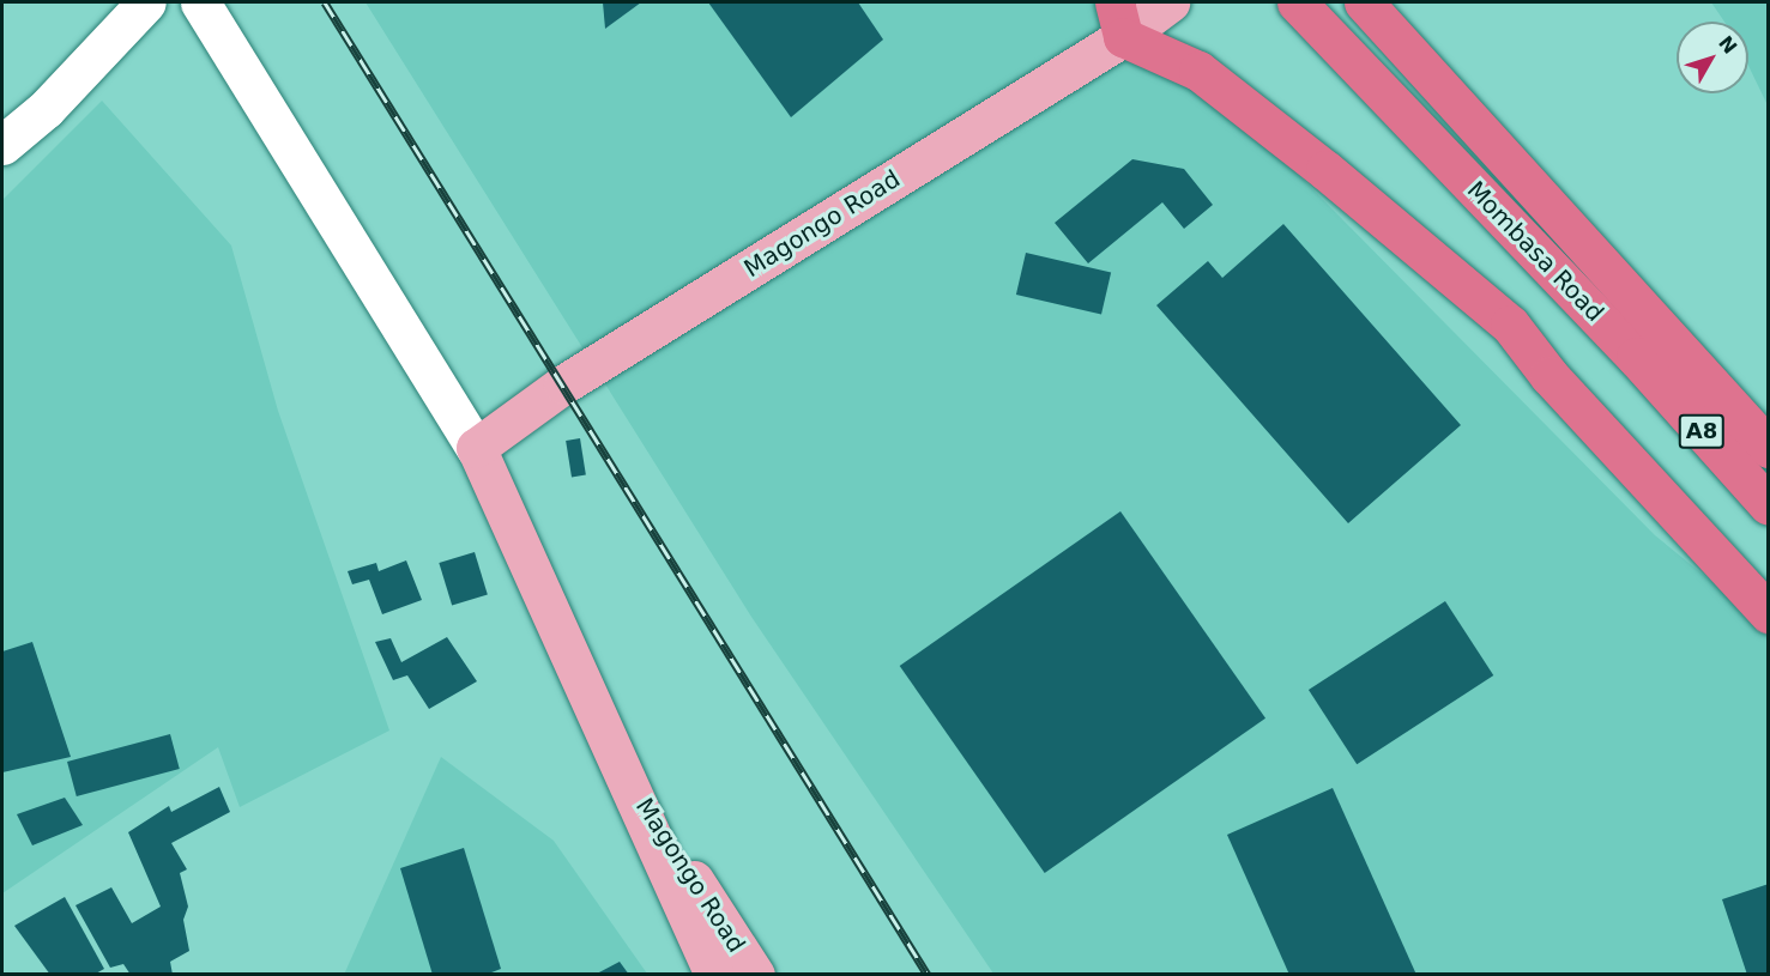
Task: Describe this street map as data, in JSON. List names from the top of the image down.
{
  "streets": {
    "highway": ["Mombasa Road", "A8"],
    "main road": ["Magongo Road"]
  },
  "north": "top right"
}
